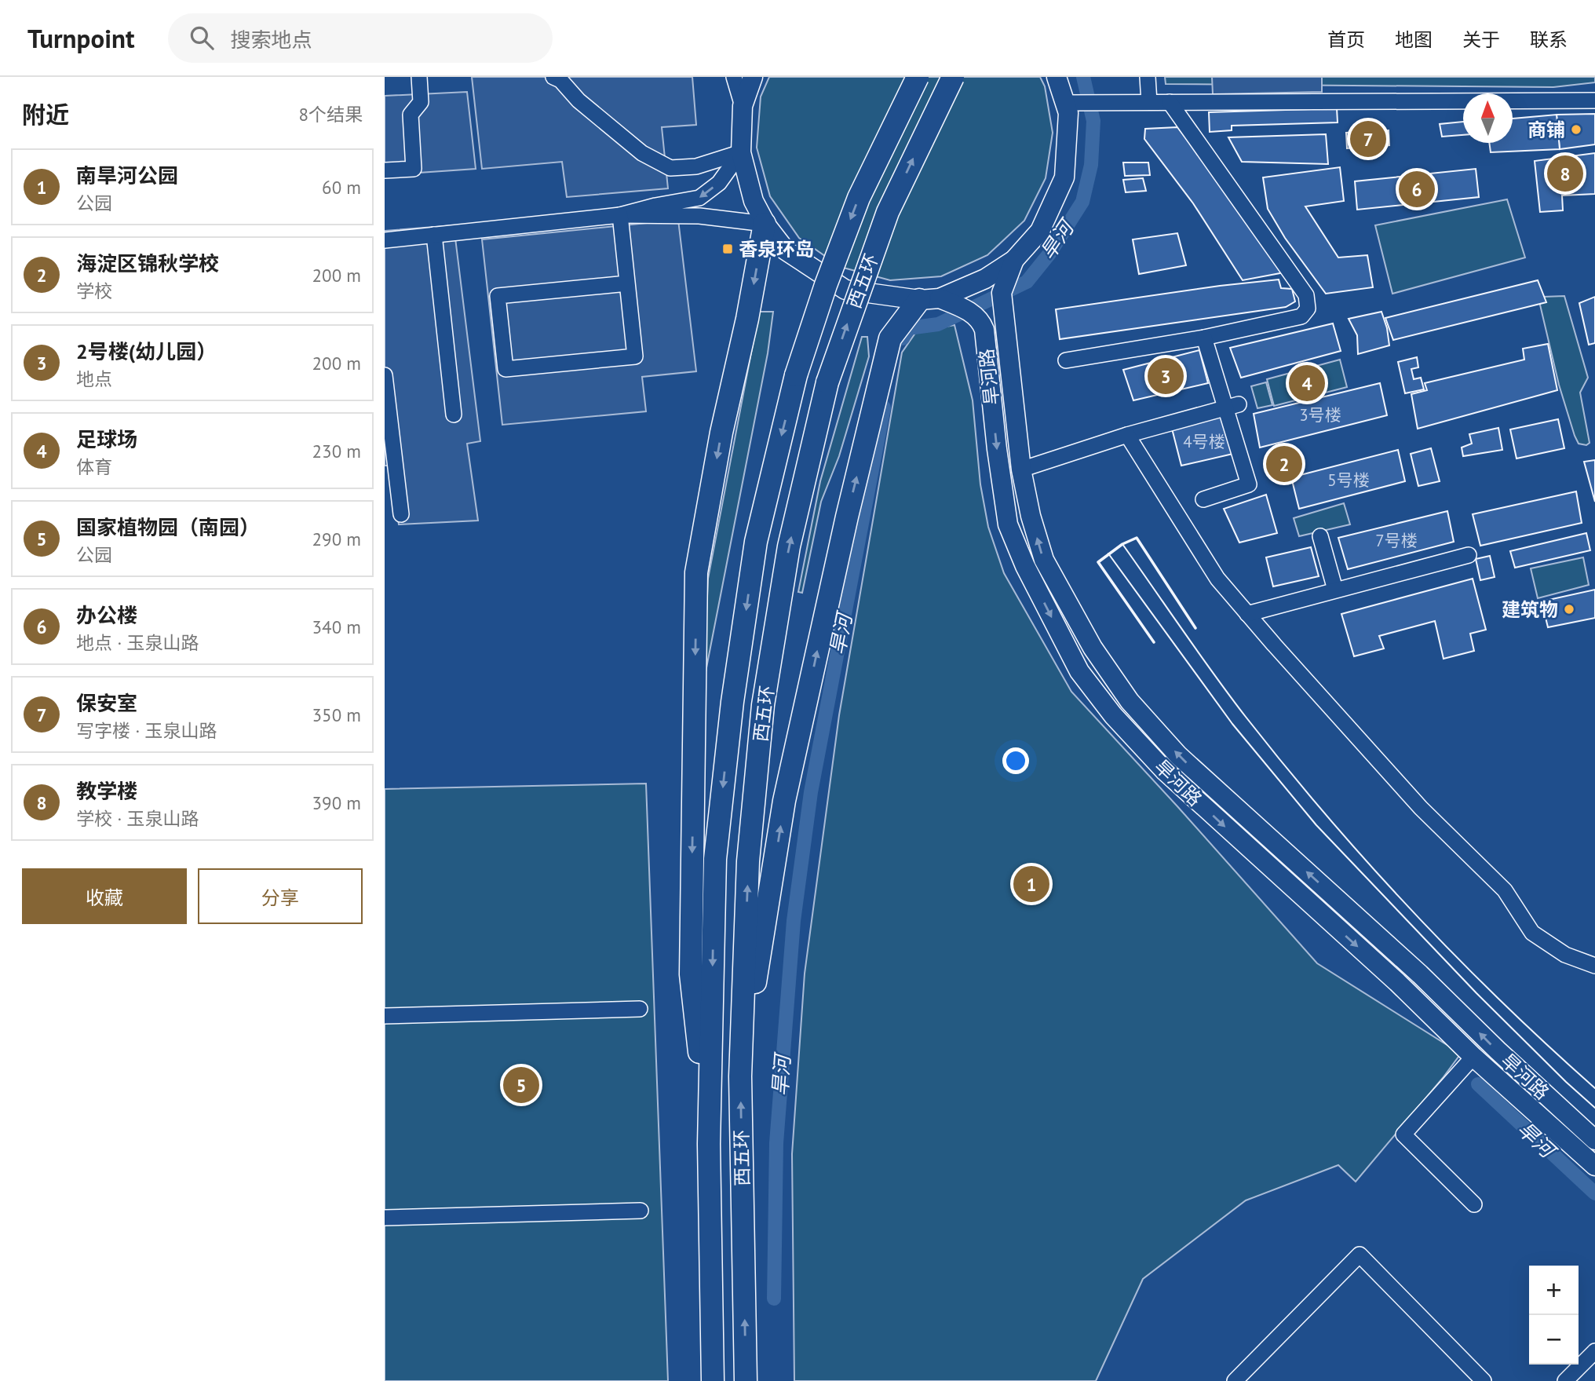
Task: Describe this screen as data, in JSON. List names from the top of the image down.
{
  "streets": {
    "highway": ["西五环"],
    "main road": ["旱河路"]
  },
  "water": ["旱河"],
  "places": {
    "other": ["商铺", "建筑物"],
    "transit": ["香泉环岛"]
  },
  "house_numbers": [
    "3号楼",
    "4号楼",
    "5号楼",
    "7号楼"
  ],
  "north": "top",
  "page": {
    "header": "Turnpoint",
    "search": "搜索地点",
    "nav": [
      "首页",
      "地图",
      "关于",
      "联系"
    ],
    "heading": ["附近", "8个结果"],
    "pins": [
      "7",
      "8",
      "6",
      "3",
      "4",
      "2",
      "1",
      "5"
    ],
    "list": [
      {
        "mark": "1",
        "name": "南旱河公园",
        "note": "公园",
        "value": "60 m"
      },
      {
        "mark": "2",
        "name": "海淀区锦秋学校",
        "note": "学校",
        "value": "200 m"
      },
      {
        "mark": "3",
        "name": "2号楼(幼儿园）",
        "note": "地点",
        "value": "200 m"
      },
      {
        "mark": "4",
        "name": "足球场",
        "note": "体育",
        "value": "230 m"
      },
      {
        "mark": "5",
        "name": "国家植物园（南园）",
        "note": "公园",
        "value": "290 m"
      },
      {
        "mark": "6",
        "name": "办公楼",
        "note": "地点 · 玉泉山路",
        "value": "340 m"
      },
      {
        "mark": "7",
        "name": "保安室",
        "note": "写字楼 · 玉泉山路",
        "value": "350 m"
      },
      {
        "mark": "8",
        "name": "教学楼",
        "note": "学校 · 玉泉山路",
        "value": "390 m"
      }
    ],
    "buttons": ["收藏", "分享"],
    "map_buttons": ["+", "−"]
  }
}
